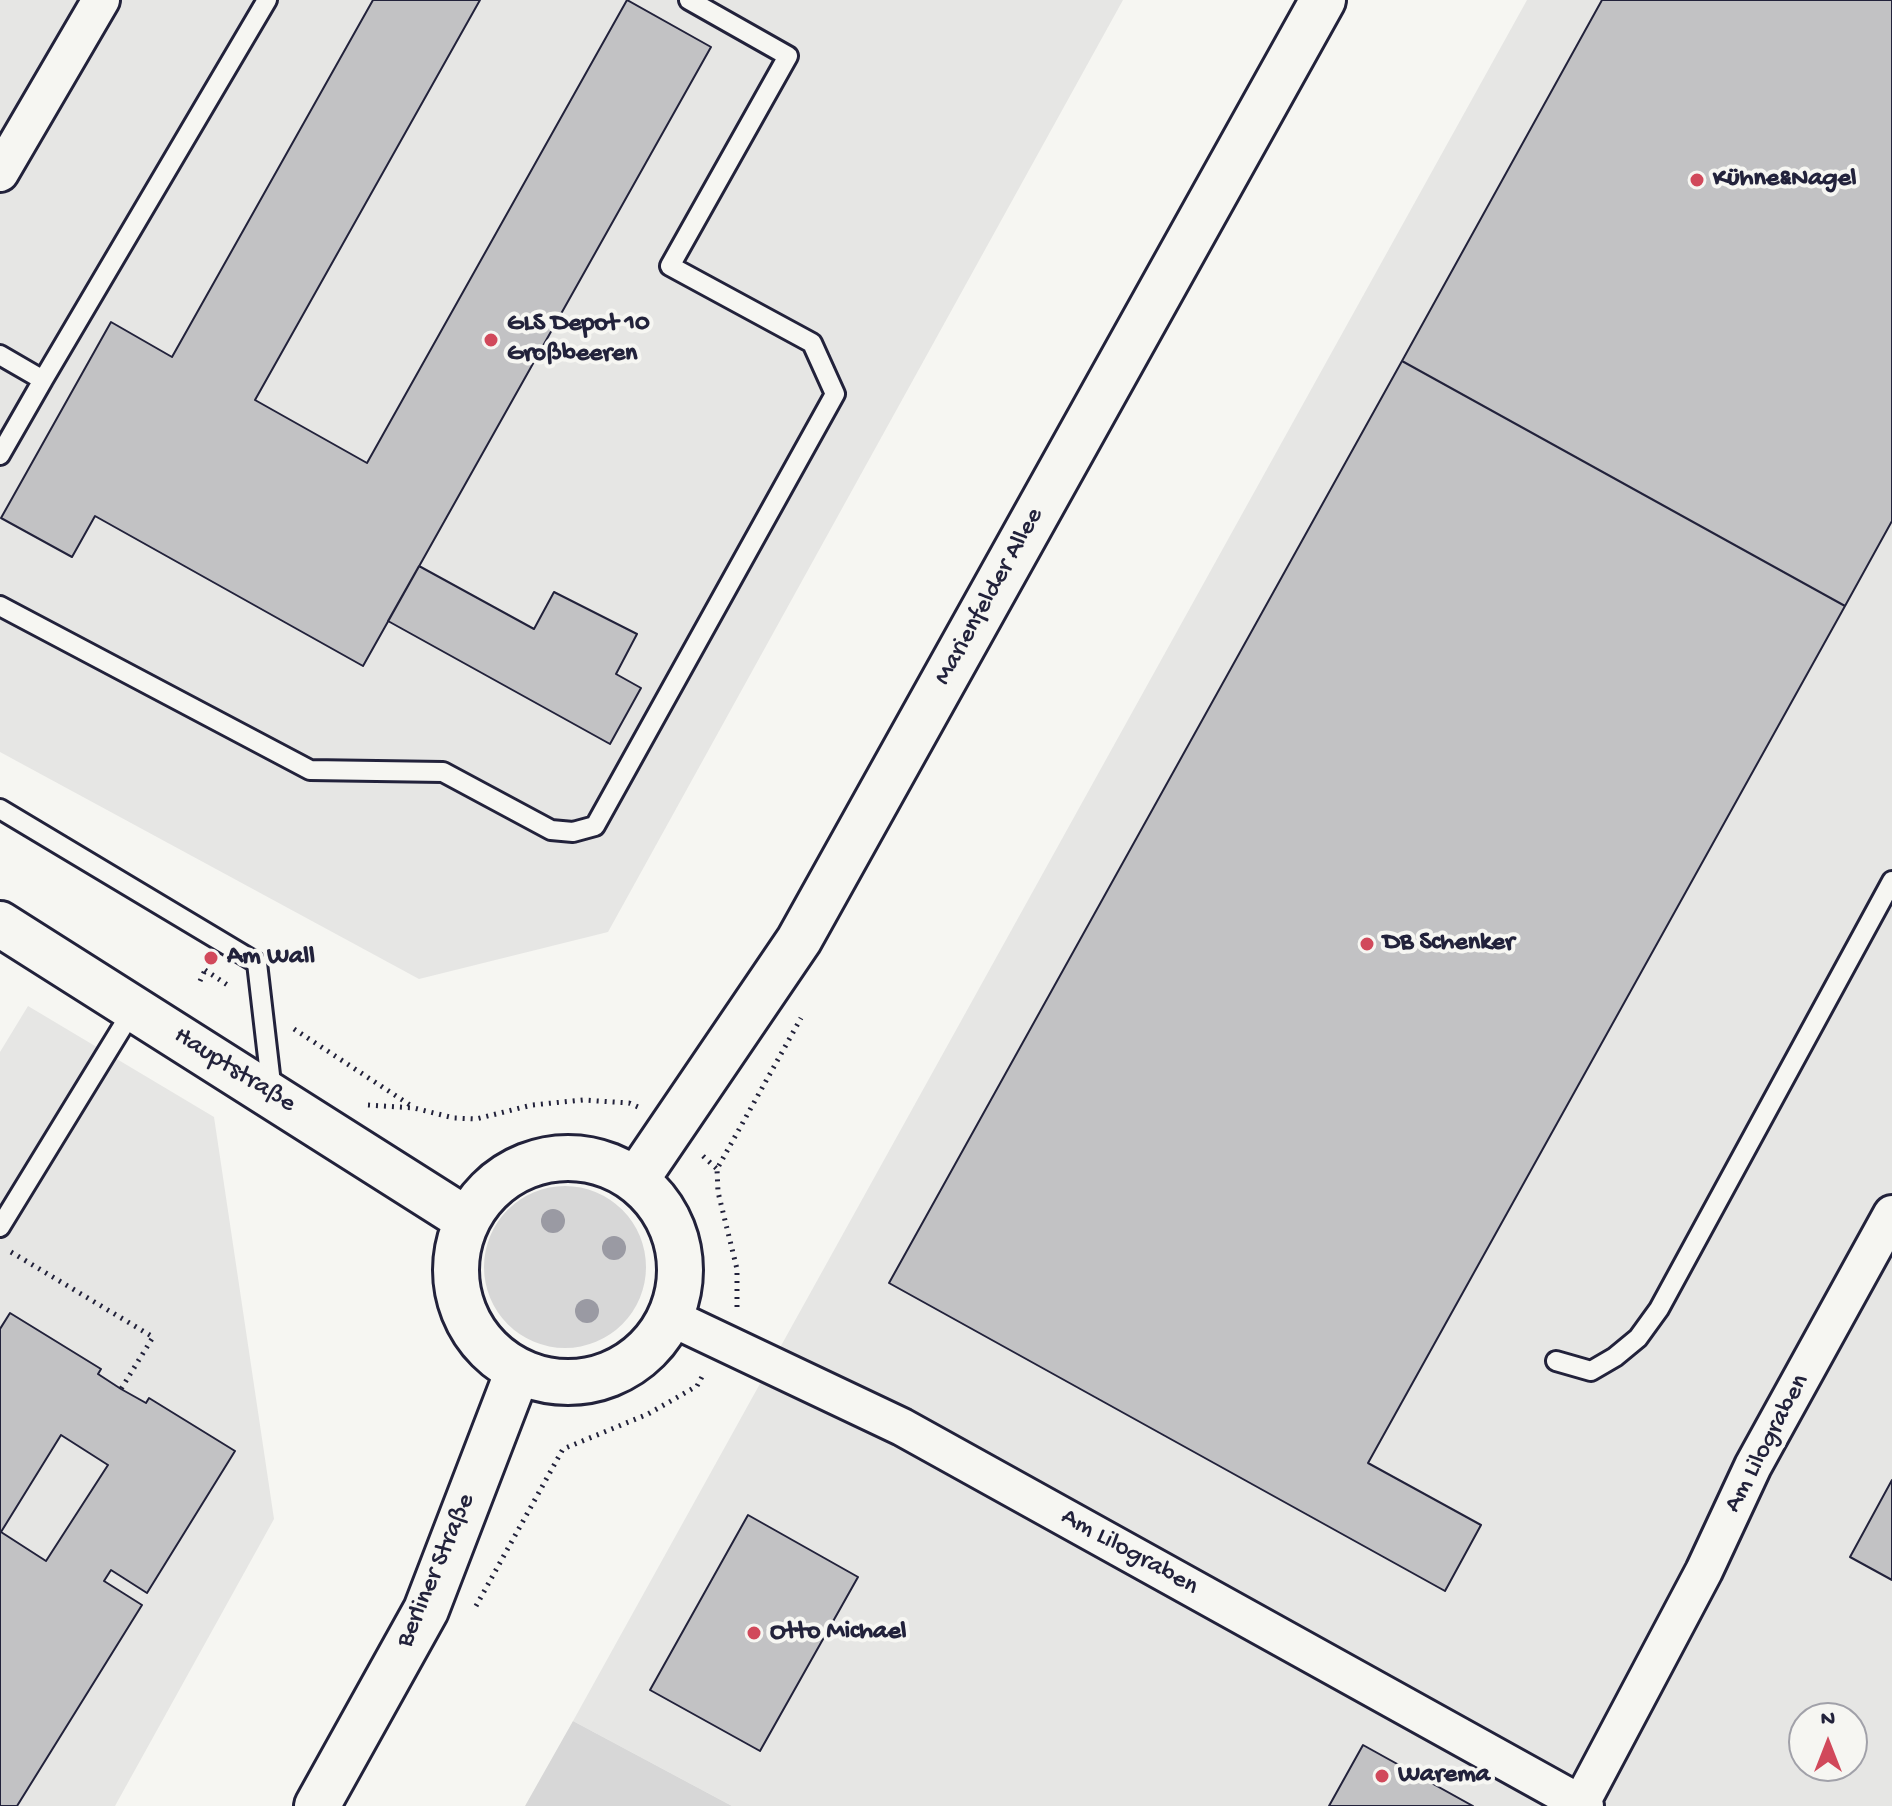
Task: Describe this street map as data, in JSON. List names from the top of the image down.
{
  "streets": {
    "street": [
      "Marienfelder Allee",
      "Hauptstraße",
      "Am Lilograben",
      "Berliner Straße"
    ]
  },
  "crossings": [
    ["Marienfelder Allee", "Hauptstraße"],
    ["Marienfelder Allee", "Am Lilograben"],
    ["Marienfelder Allee", "Berliner Straße"],
    ["Hauptstraße", "Am Lilograben"],
    ["Hauptstraße", "Berliner Straße"],
    ["Am Lilograben", "Berliner Straße"]
  ],
  "places": [
    "Kühne&Nagel",
    "GLS Depot 10 Großbeeren",
    "DB Schenker",
    "Am Wall",
    "Otto Michael",
    "Warema"
  ],
  "north": "top"
}
